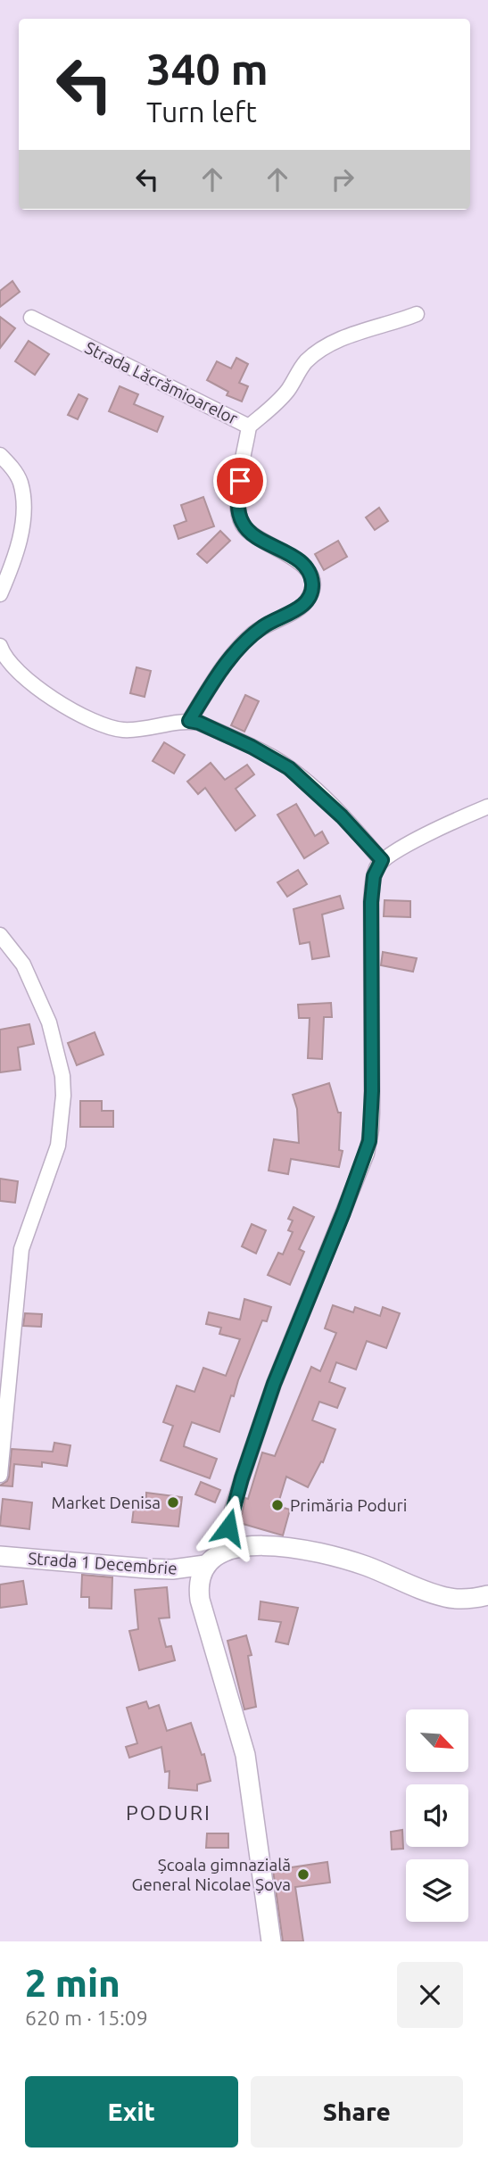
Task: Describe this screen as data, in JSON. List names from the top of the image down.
{
  "streets": {
    "main road": ["Strada 1 Decembrie"],
    "street": ["Strada Lăcrămioarelor"]
  },
  "districts": ["PODURI"],
  "places": ["Market Denisa", "Primăria Poduri", "Școala gimnazială General Nicolae Șova"],
  "north": "bottom right",
  "page": {
    "turn": ["340 m", "Turn left"],
    "heading": ["2 min", "620 m · 15:09"],
    "buttons": ["Exit", "Share"]
  }
}
